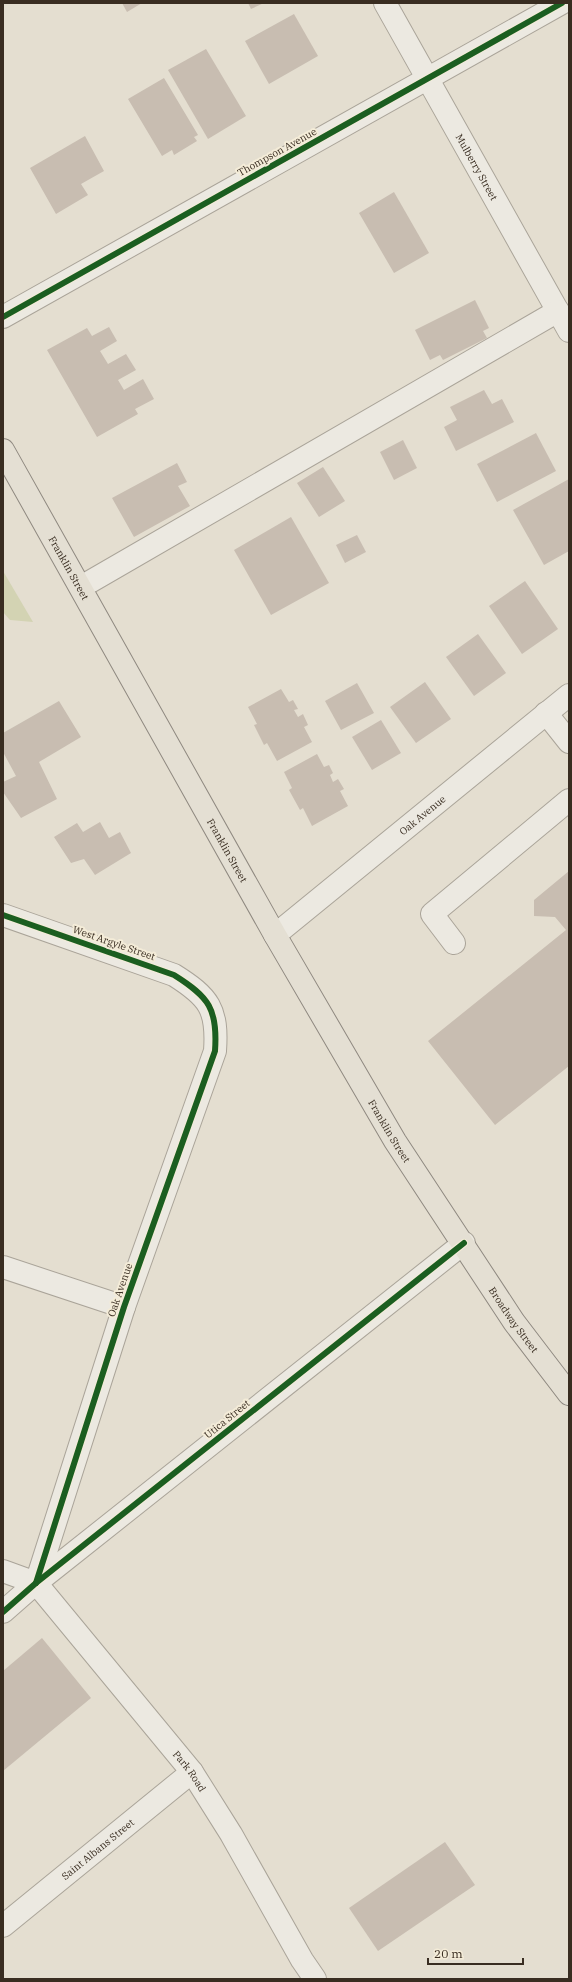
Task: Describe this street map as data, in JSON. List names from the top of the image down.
{
  "streets": {
    "main road": ["Franklin Street", "Broadway Street"],
    "street": [
      "Thompson Avenue",
      "Mulberry Street",
      "Oak Avenue",
      "West Argyle Street",
      "Utica Street",
      "Park Road",
      "Saint Albans Street"
    ]
  },
  "crossings": [
    ["Thompson Avenue", "Mulberry Street"],
    ["Franklin Street", "Oak Avenue"],
    ["Franklin Street", "Broadway Street"],
    ["Franklin Street", "Utica Street"],
    ["Oak Avenue", "West Argyle Street"],
    ["Oak Avenue", "Utica Street"],
    ["Oak Avenue", "Park Road"],
    ["Broadway Street", "Utica Street"],
    ["Utica Street", "Park Road"],
    ["Park Road", "Saint Albans Street"]
  ],
  "scale_bar": "20 m"
}
